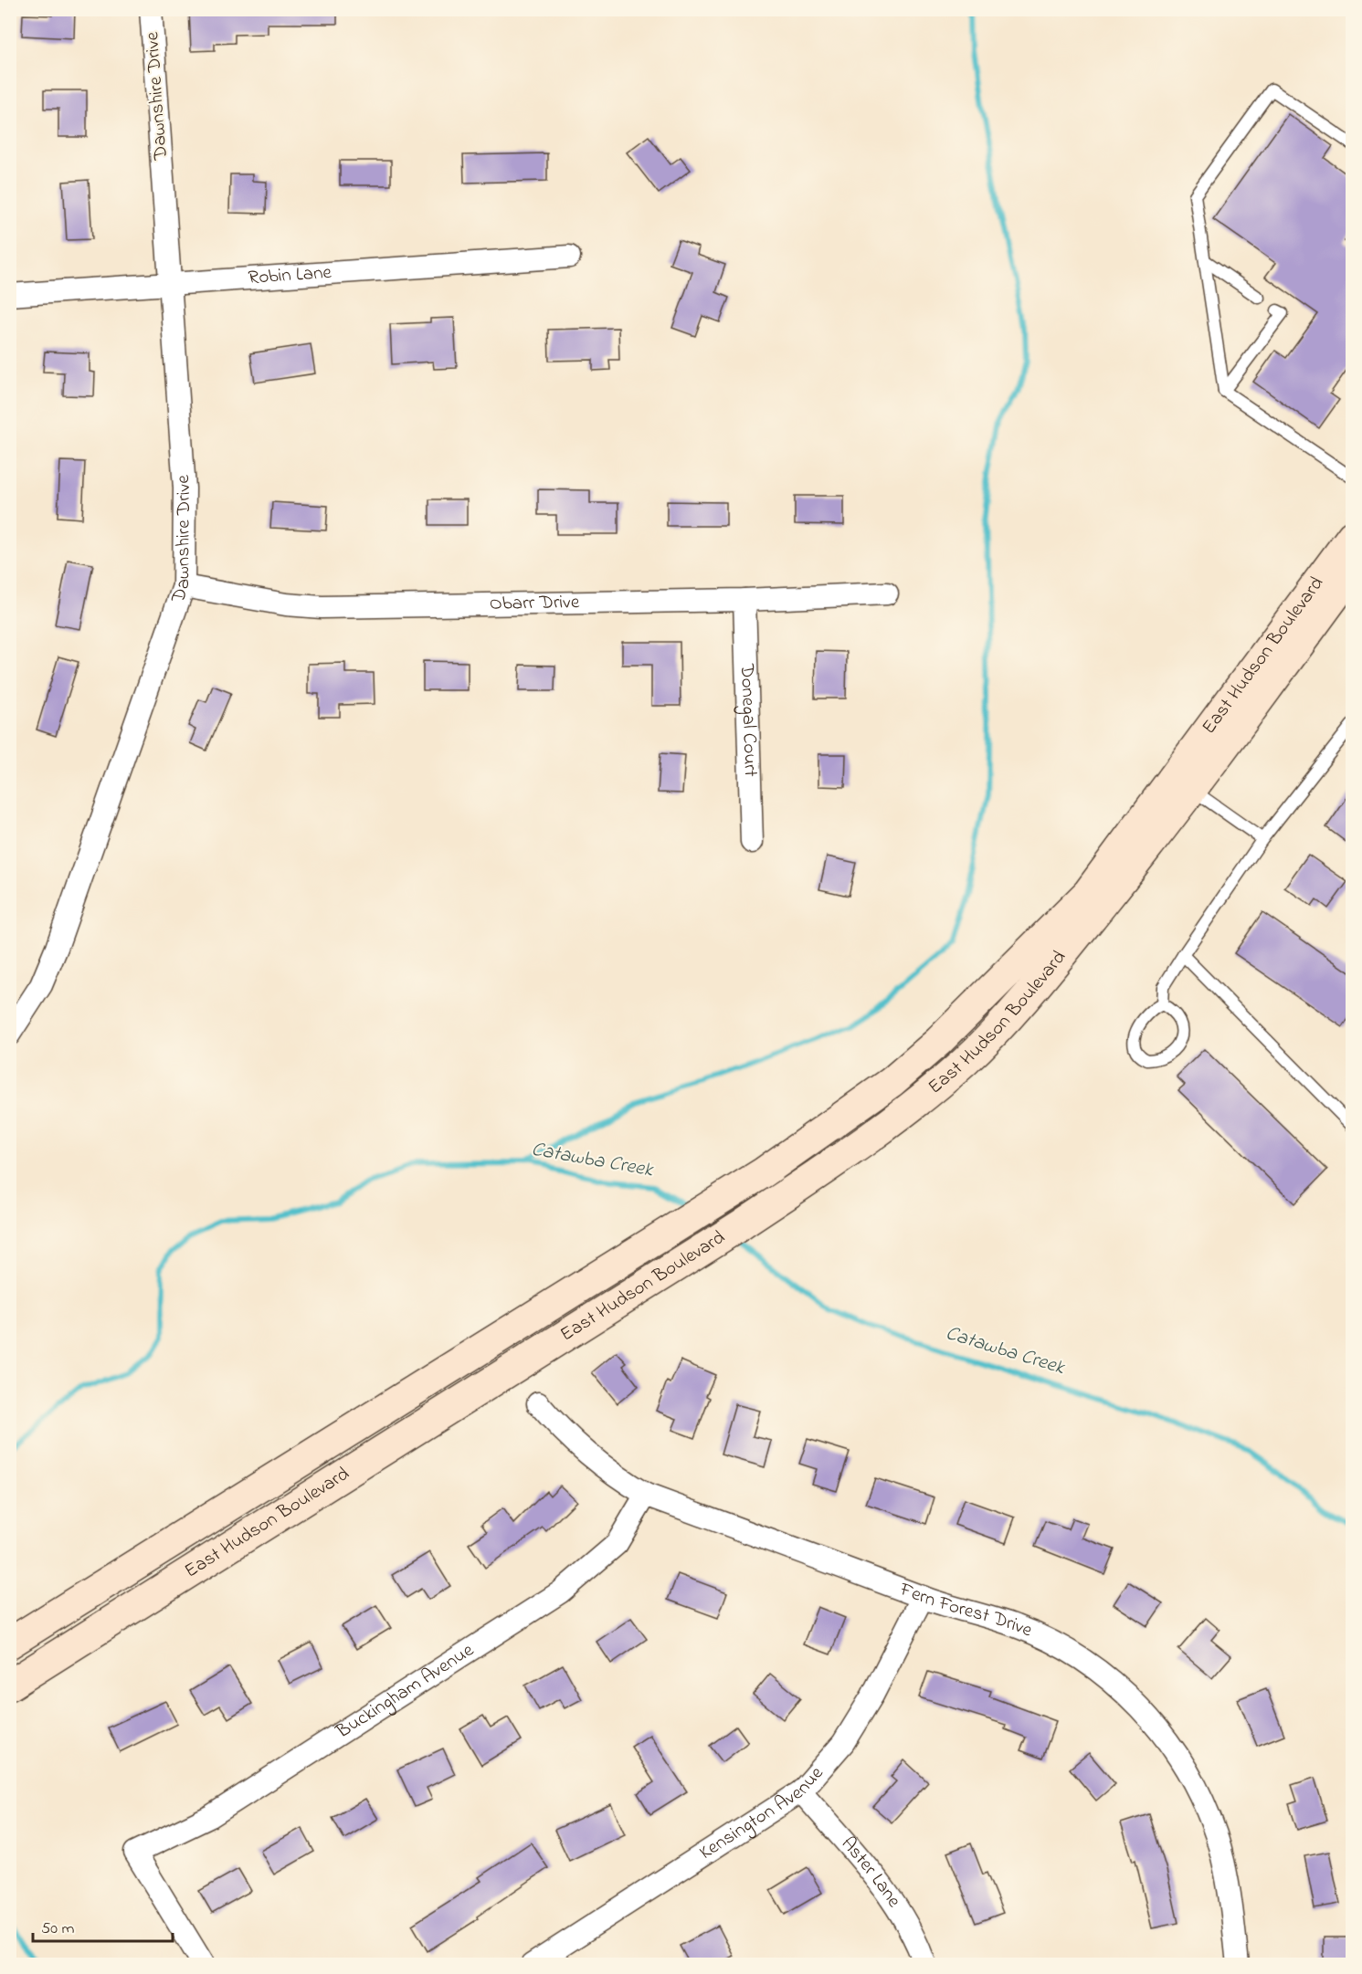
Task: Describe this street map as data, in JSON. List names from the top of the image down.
{
  "streets": {
    "main road": ["East Hudson Boulevard"],
    "street": [
      "Dawnshire Drive",
      "Robin Lane",
      "Obarr Drive",
      "Donegal Court",
      "Fern Forest Drive",
      "Buckingham Avenue",
      "Kensington Avenue",
      "Aster Lane"
    ]
  },
  "crossings": [
    ["Dawnshire Drive", "Robin Lane"],
    ["Dawnshire Drive", "Obarr Drive"],
    ["Obarr Drive", "Donegal Court"],
    ["Fern Forest Drive", "Buckingham Avenue"],
    ["Fern Forest Drive", "Kensington Avenue"],
    ["Kensington Avenue", "Aster Lane"]
  ],
  "water": ["Catawba Creek"],
  "scale_bar": "50 m"
}
